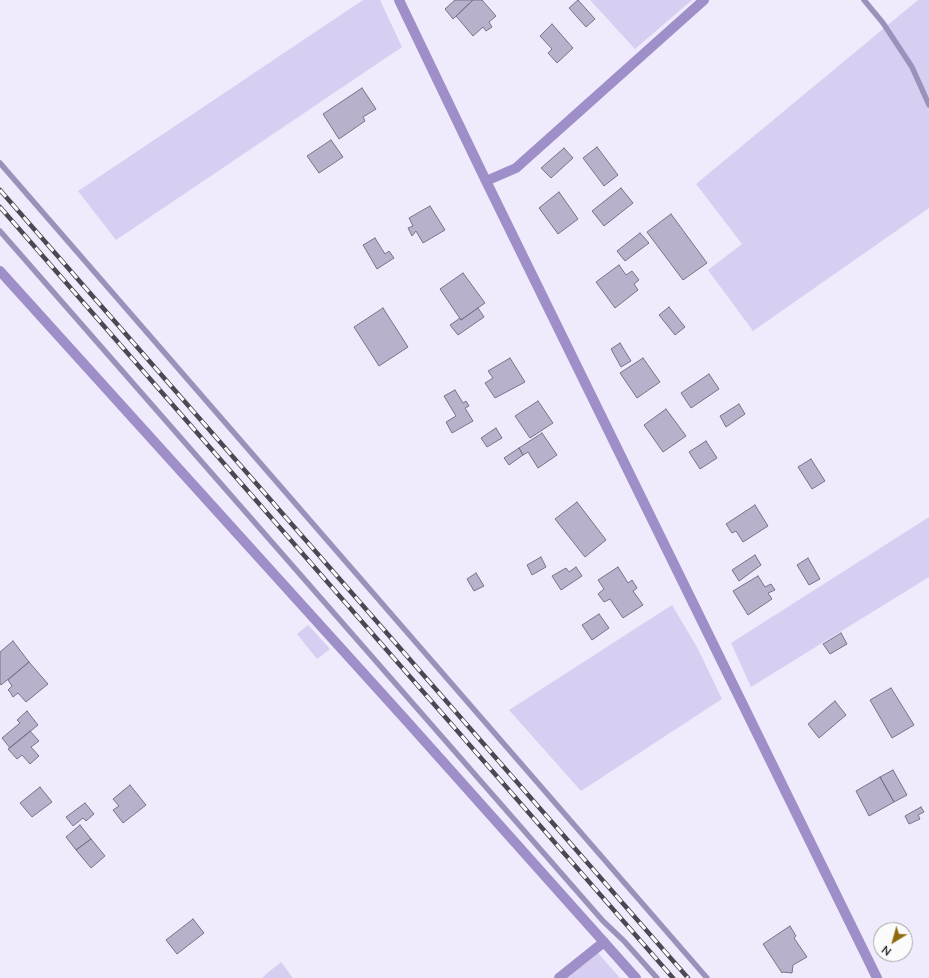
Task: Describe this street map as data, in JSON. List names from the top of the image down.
{
  "north": "bottom left"
}
